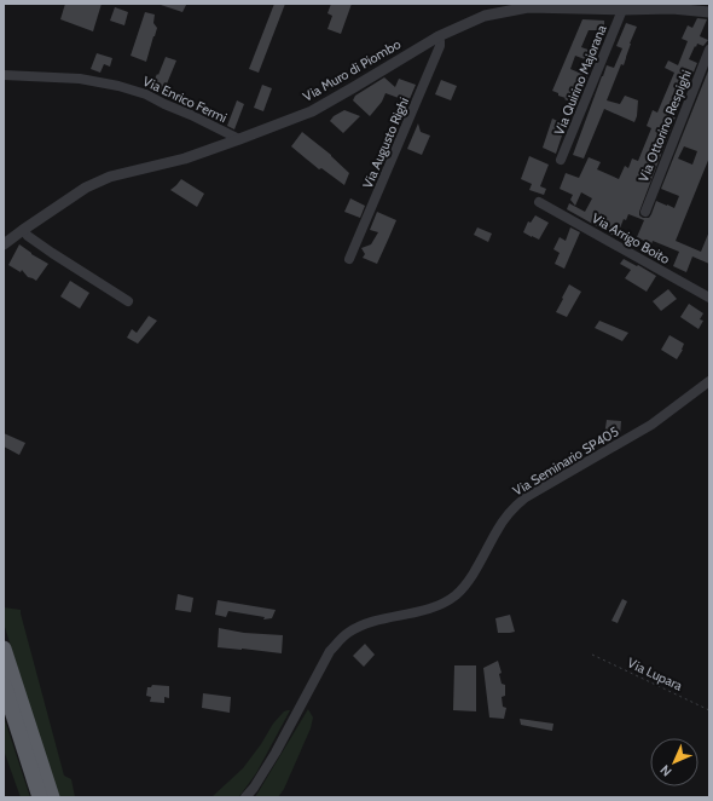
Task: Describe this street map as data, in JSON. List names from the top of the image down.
{
  "streets": {
    "street": [
      "Via Muro di Piombo",
      "Via Quirino Majorana",
      "Via Enrico Fermi",
      "Via Ottorino Respighi",
      "Via Augusto Righi",
      "Via Arrigo Boito",
      "Via Seminario SP405"
    ],
    "path": ["Via Lupara"]
  },
  "crossings": [
    ["Via Muro di Piombo", "Via Quirino Majorana"],
    ["Via Muro di Piombo", "Via Enrico Fermi"],
    ["Via Muro di Piombo", "Via Augusto Righi"]
  ],
  "north": "bottom left"
}
